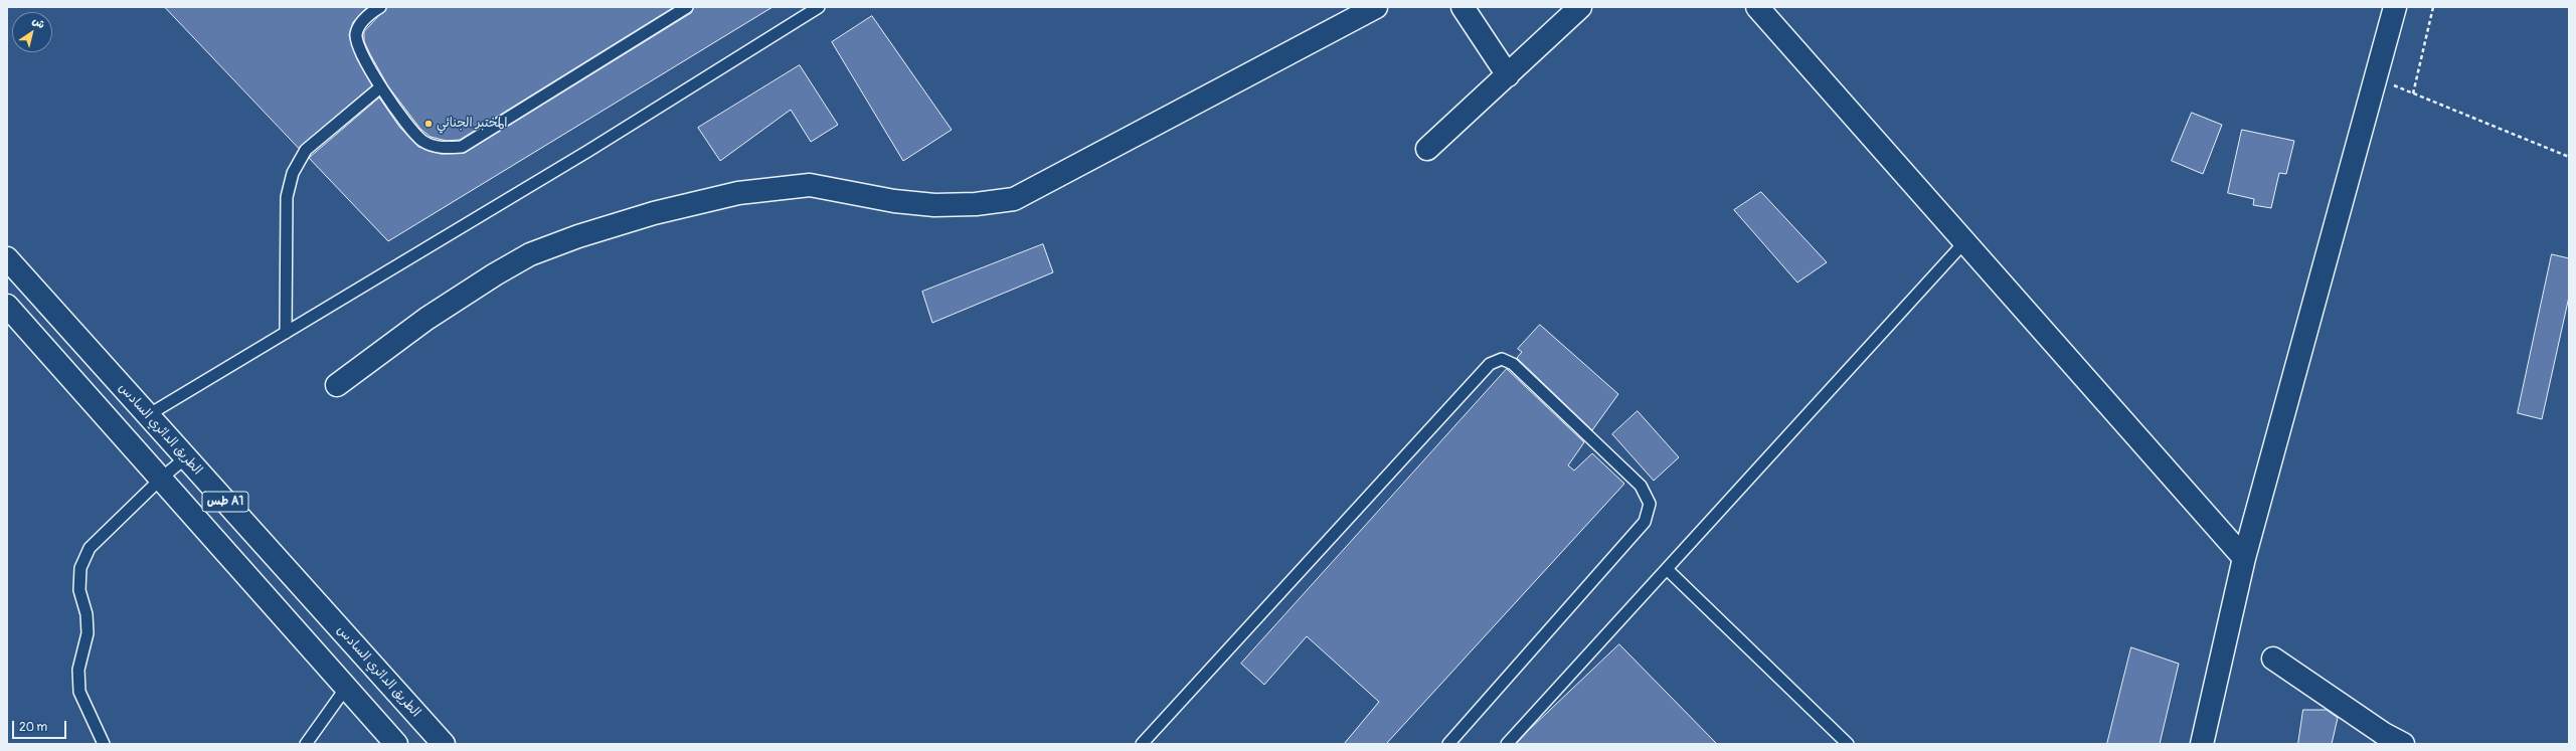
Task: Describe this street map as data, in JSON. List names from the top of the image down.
{
  "streets": {
    "main road": ["الطريق الدائري السادس", "طس A1"]
  },
  "places": ["المختبر الجنائي"],
  "scale_bar": "20 m",
  "north": "top right"
}
